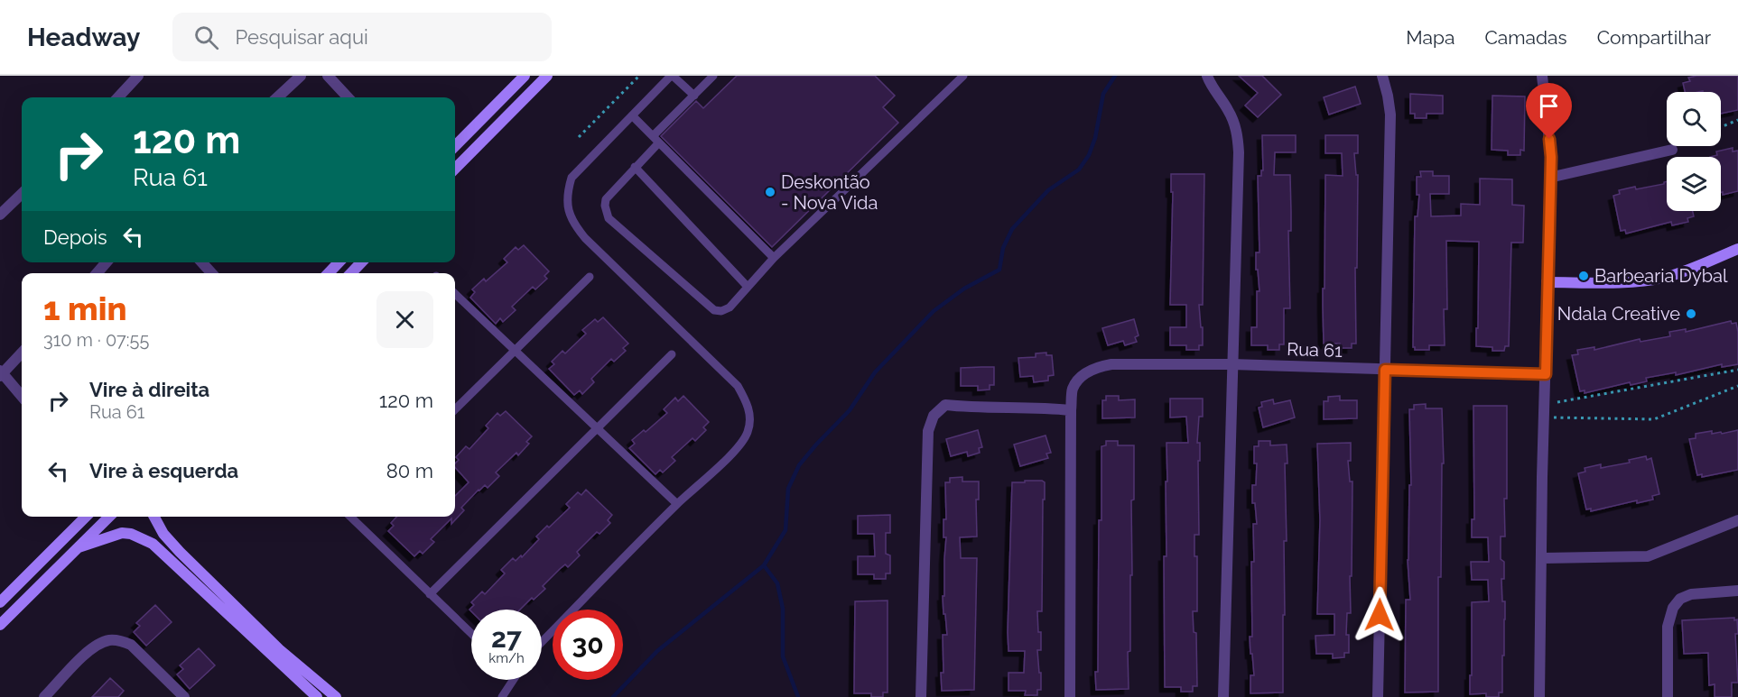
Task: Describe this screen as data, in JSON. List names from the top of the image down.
{
  "streets": {
    "street": ["Rua 61"]
  },
  "places": ["Deskontão - Nova Vida", "Barbearia Dybal", "Ndala Creative"],
  "page": {
    "header": "Headway",
    "search": "Pesquisar aqui",
    "nav": ["Mapa", "Camadas", "Compartilhar"],
    "turn": ["120 m", "Rua 61"],
    "then": "Depois",
    "heading": ["1 min", "310 m · 07:55"],
    "list": [
      {
        "name": "Vire à direita",
        "note": "Rua 61",
        "value": "120 m"
      },
      {
        "name": "Vire à esquerda",
        "value": "80 m"
      }
    ],
    "speed": "27 km/h",
    "limit": "30"
  }
}
